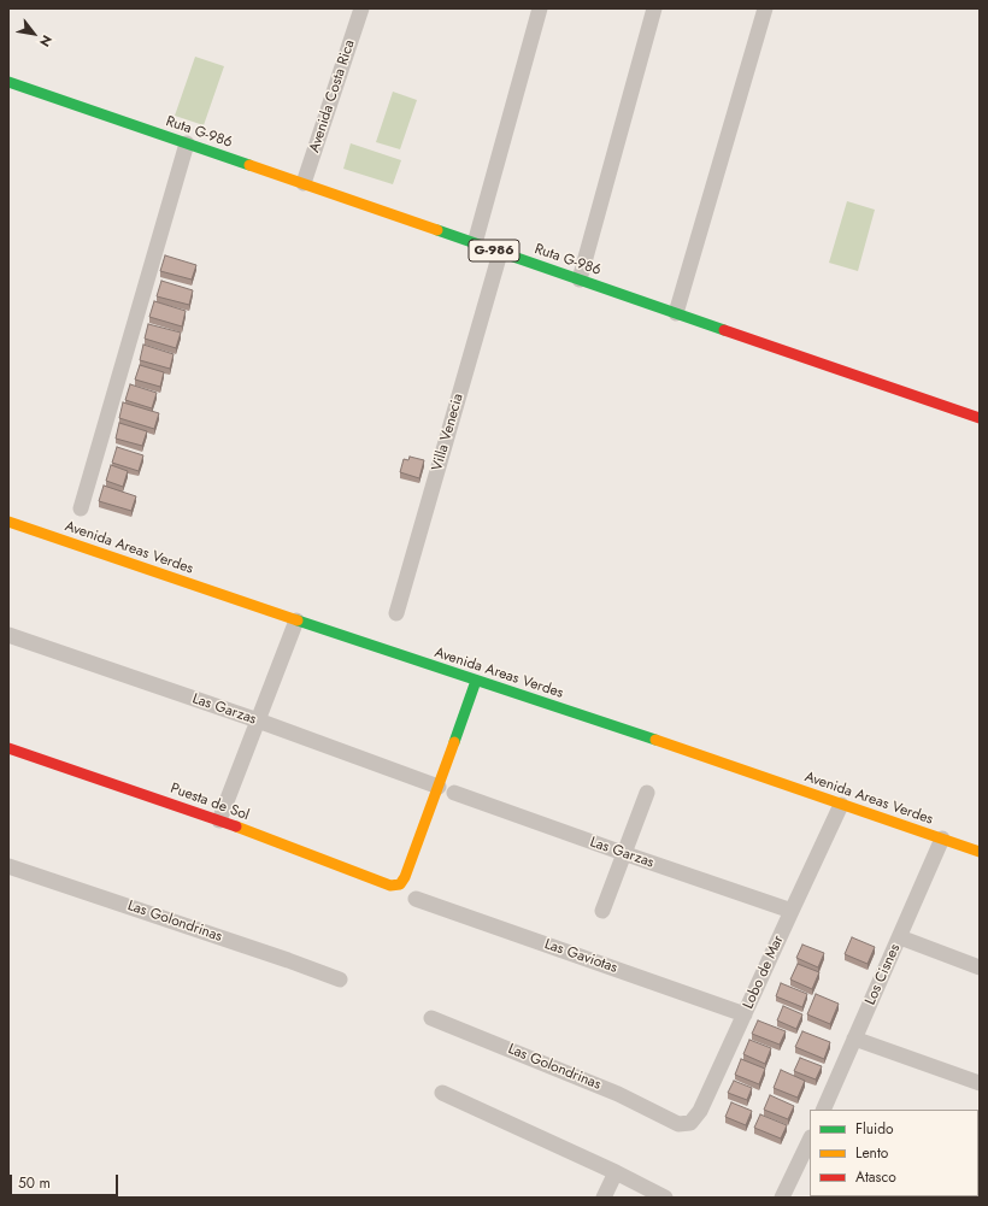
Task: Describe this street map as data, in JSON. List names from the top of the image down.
{
  "streets": {
    "street": [
      "Avenida Costa Rica",
      "Ruta G-986",
      "G-986",
      "Villa Venecia",
      "Avenida Areas Verdes",
      "Las Garzas",
      "Puesta de Sol",
      "Las Golondrinas",
      "Las Gaviotas",
      "Lobo de Mar",
      "Los Cisnes"
    ]
  },
  "crossings": [
    ["Avenida Costa Rica", "Ruta G-986"],
    ["Ruta G-986", "Villa Venecia"],
    ["Avenida Areas Verdes", "Lobo de Mar"],
    ["Avenida Areas Verdes", "Los Cisnes"],
    ["Las Garzas", "Puesta de Sol"],
    ["Las Garzas", "Lobo de Mar"],
    ["Las Golondrinas", "Lobo de Mar"],
    ["Las Gaviotas", "Lobo de Mar"]
  ],
  "legend": ["Fluido", "Lento", "Atasco"],
  "scale_bar": "50 m",
  "north": "bottom right"
}
